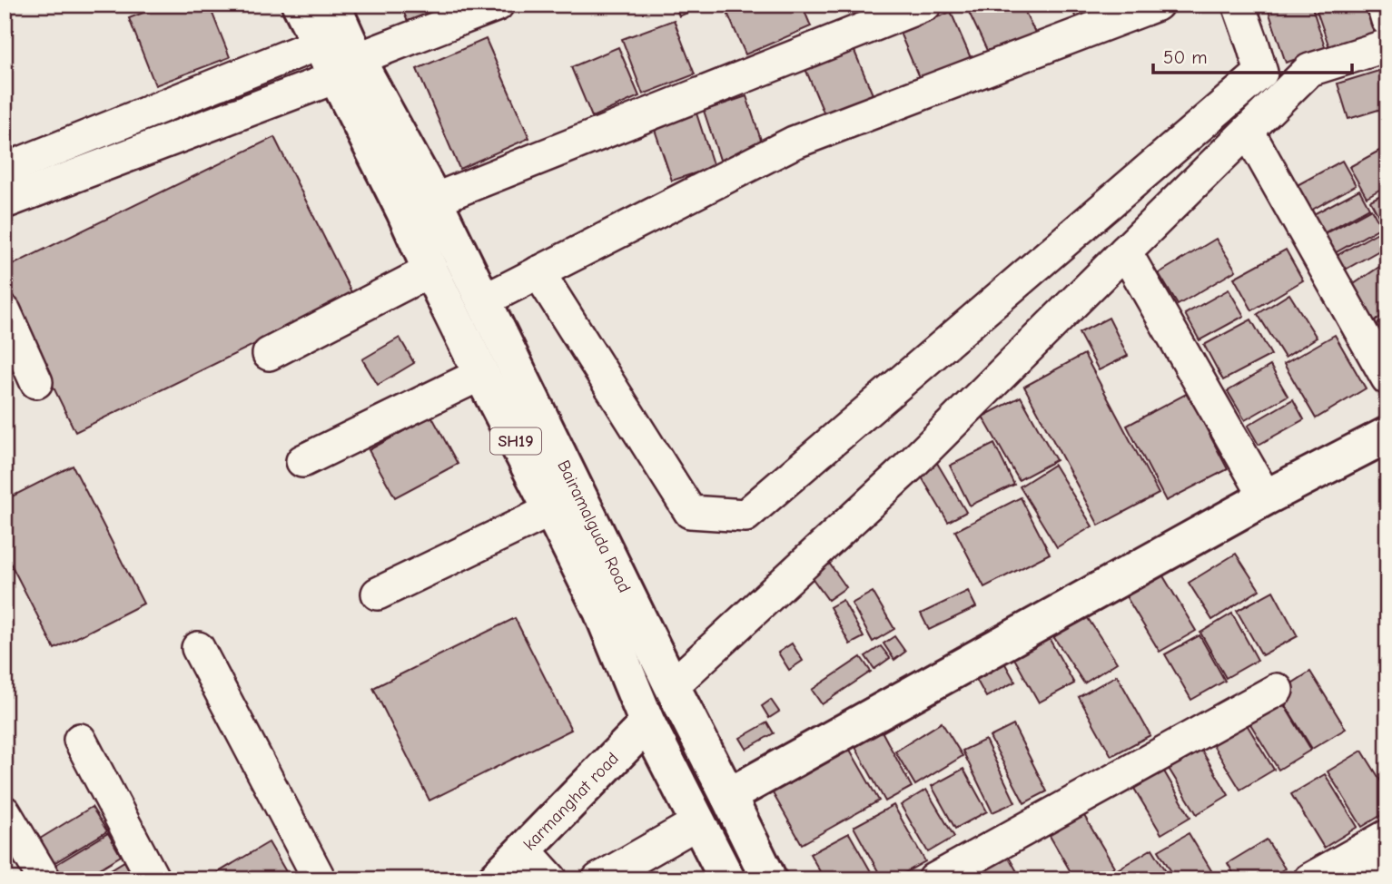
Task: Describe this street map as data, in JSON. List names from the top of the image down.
{
  "streets": {
    "main road": ["SH19", "Bairamalguda Road", "karmanghat road"]
  },
  "crossings": [
    ["Bairamalguda Road", "karmanghat road"]
  ],
  "scale_bar": "50 m"
}
